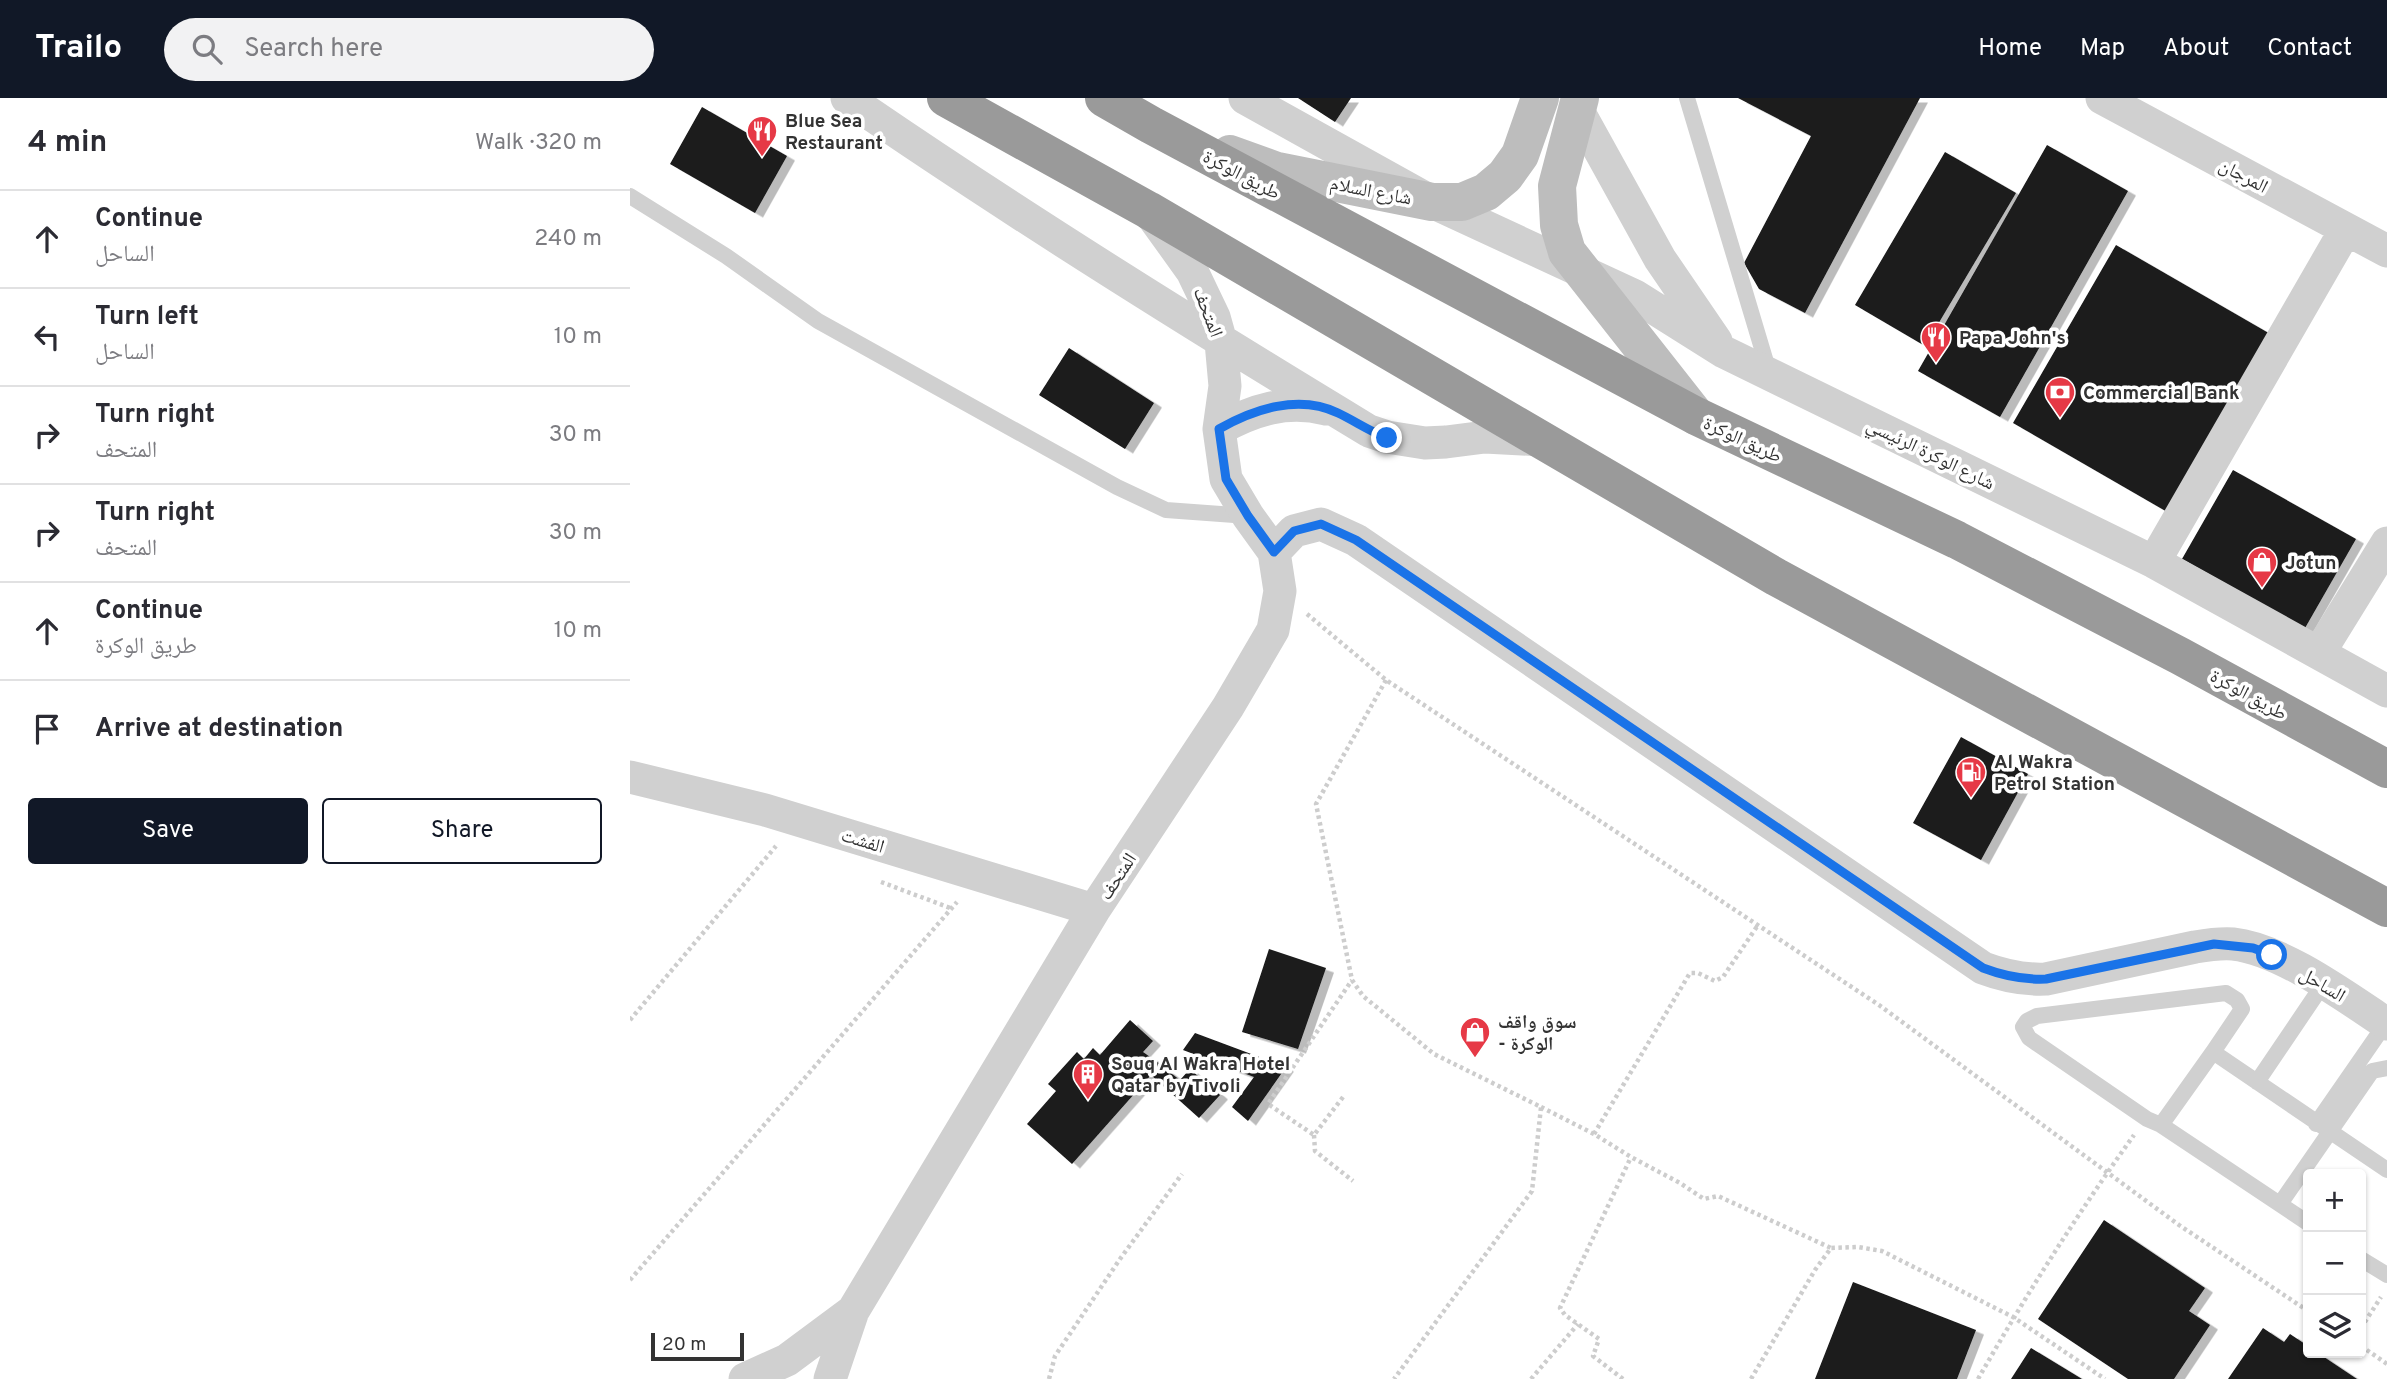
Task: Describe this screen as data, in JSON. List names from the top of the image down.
{
  "streets": {
    "highway": ["طريق الوكرة"],
    "street": [
      "المرجان",
      "شارع السلام",
      "المتحف",
      "شارع الوكرة الرئيسي",
      "الفشت",
      "الساحل"
    ]
  },
  "crossings": [
    ["طريق الوكرة", "شارع السلام"],
    ["المتحف", "الفشت"],
    ["المتحف", "الساحل"]
  ],
  "places": {
    "restaurant": ["Blue Sea Restaurant", "Papa John's"],
    "bank": ["Commercial Bank"],
    "shop": ["Jotun", "سوق واقف - الوكرة"],
    "fuel station": ["Al Wakra Petrol Station"],
    "building": ["Souq Al Wakra Hotel Qatar by Tivoli"]
  },
  "scale_bar": "20 m",
  "page": {
    "header": "Trailo",
    "search": "Search here",
    "nav": [
      "Home",
      "Map",
      "About",
      "Contact"
    ],
    "heading": ["4 min", "Walk · 320 m"],
    "list": [
      ["Continue", "الساحل", "240 m"],
      ["Turn left", "الساحل", "10 m"],
      ["Turn right", "المتحف", "30 m"],
      ["Turn right", "المتحف", "30 m"],
      ["Continue", "طريق الوكرة", "10 m"],
      "Arrive at destination"
    ],
    "buttons": ["Save", "Share"],
    "map_buttons": ["+", "−"],
    "scale": "20 m"
  }
}
